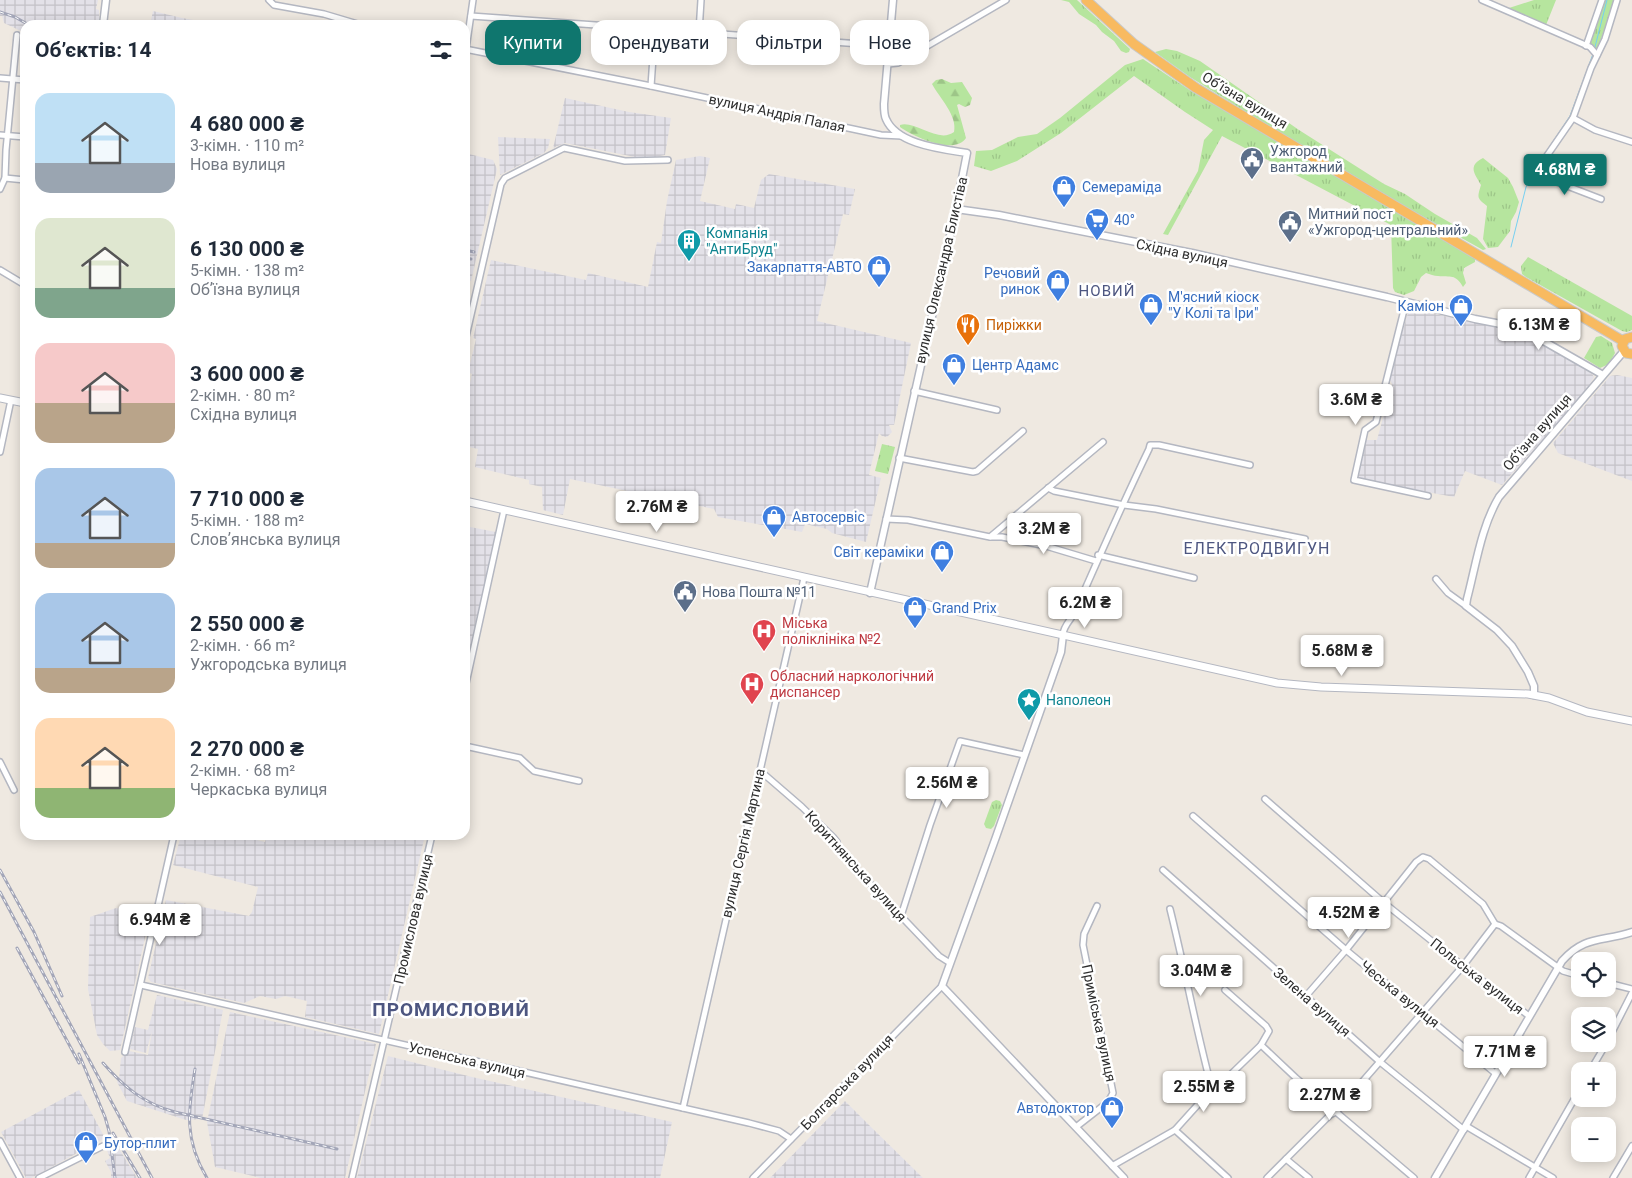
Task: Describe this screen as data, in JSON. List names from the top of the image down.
{
  "streets": {
    "highway": ["Обʼїзна вулиця"],
    "street": [
      "вулиця Андрія Палая",
      "Східна вулиця",
      "вулиця Олександра Блистіва",
      "вулиця Сергія Мартина",
      "Коритнянська вулиця",
      "Промислова вулиця",
      "Польська вулиця",
      "Чеська вулиця",
      "Зелена вулиця",
      "Приміська вулиця",
      "Успенська вулиця",
      "Болгарська вулиця"
    ]
  },
  "crossings": [
    ["Обʼїзна вулиця", "Східна вулиця"],
    ["вулиця Андрія Палая", "вулиця Олександра Блистіва"],
    ["Східна вулиця", "вулиця Олександра Блистіва"],
    ["вулиця Сергія Мартина", "Коритнянська вулиця"],
    ["вулиця Сергія Мартина", "Успенська вулиця"],
    ["Промислова вулиця", "Успенська вулиця"],
    ["Успенська вулиця", "Болгарська вулиця"]
  ],
  "districts": ["НОВИЙ", "ЕЛЕКТРОДВИГУН", "ПРОМИСЛОВИЙ"],
  "places": {
    "public building": ["Ужгород вантажний", "Митний пост «Ужгород-центральний»", "Нова Пошта №11"],
    "shop": [
      "Семераміда",
      "Закарпаття-АВТО",
      "Речовий ринок",
      "М'ясний кіоск \"У Колі та Іри\"",
      "Каміон",
      "Центр Адамс",
      "Автосервiс",
      "Світ кераміки",
      "Grand Prix",
      "Автодоктор",
      "Бутор-плит"
    ],
    "supermarket": ["40°"],
    "building": ["Компанія \"АнтиБруд\""],
    "restaurant": ["Пиріжки"],
    "hospital": ["Міська поліклініка №2", "Обласний наркологічний диспансер"],
    "place": ["Наполеон"]
  },
  "page": {
    "chip": [
      "Купити",
      "Орендувати",
      "Фільтри",
      "Нове"
    ],
    "heading": "Об’єктів: 14",
    "list": [
      {
        "name": "4 680 000 ₴",
        "note": "3-кімн. · 110 m² · Нова вулиця"
      },
      {
        "name": "6 130 000 ₴",
        "note": "5-кімн. · 138 m² · Обʼїзна вулиця"
      },
      {
        "name": "3 600 000 ₴",
        "note": "2-кімн. · 80 m² · Східна вулиця"
      },
      {
        "name": "7 710 000 ₴",
        "note": "5-кімн. · 188 m² · Словʼянська вулиця"
      },
      {
        "name": "2 550 000 ₴",
        "note": "2-кімн. · 66 m² · Ужгородська вулиця"
      },
      {
        "name": "2 270 000 ₴",
        "note": "2-кімн. · 68 m² · Черкаська вулиця"
      }
    ],
    "price": [
      "4.68M ₴",
      "6.13M ₴",
      "3.6M ₴",
      "2.76M ₴",
      "3.2M ₴",
      "6.2M ₴",
      "5.68M ₴",
      "2.56M ₴",
      "4.52M ₴",
      "6.94M ₴",
      "3.04M ₴",
      "7.71M ₴",
      "2.55M ₴",
      "2.27M ₴"
    ],
    "map_buttons": ["+", "−"]
  }
}
